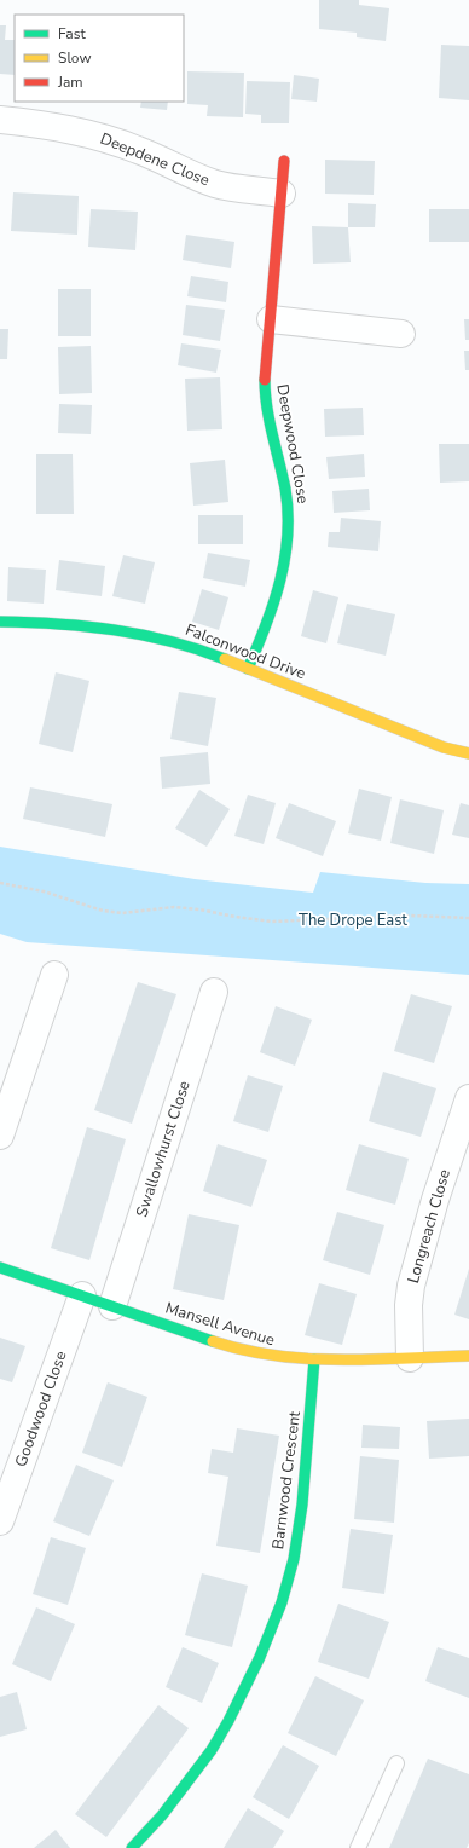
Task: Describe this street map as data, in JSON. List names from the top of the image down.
{
  "streets": {
    "street": [
      "Deepdene Close",
      "Deepwood Close",
      "Falconwood Drive",
      "Swallowhurst Close",
      "Longreach Close",
      "Mansell Avenue",
      "Goodwood Close",
      "Barnwood Crescent"
    ]
  },
  "crossings": [
    ["Deepdene Close", "Deepwood Close"],
    ["Deepwood Close", "Falconwood Drive"],
    ["Swallowhurst Close", "Mansell Avenue"],
    ["Longreach Close", "Mansell Avenue"],
    ["Mansell Avenue", "Goodwood Close"],
    ["Mansell Avenue", "Barnwood Crescent"]
  ],
  "parks": ["The Drope East"],
  "legend": ["Fast", "Slow", "Jam"]
}
